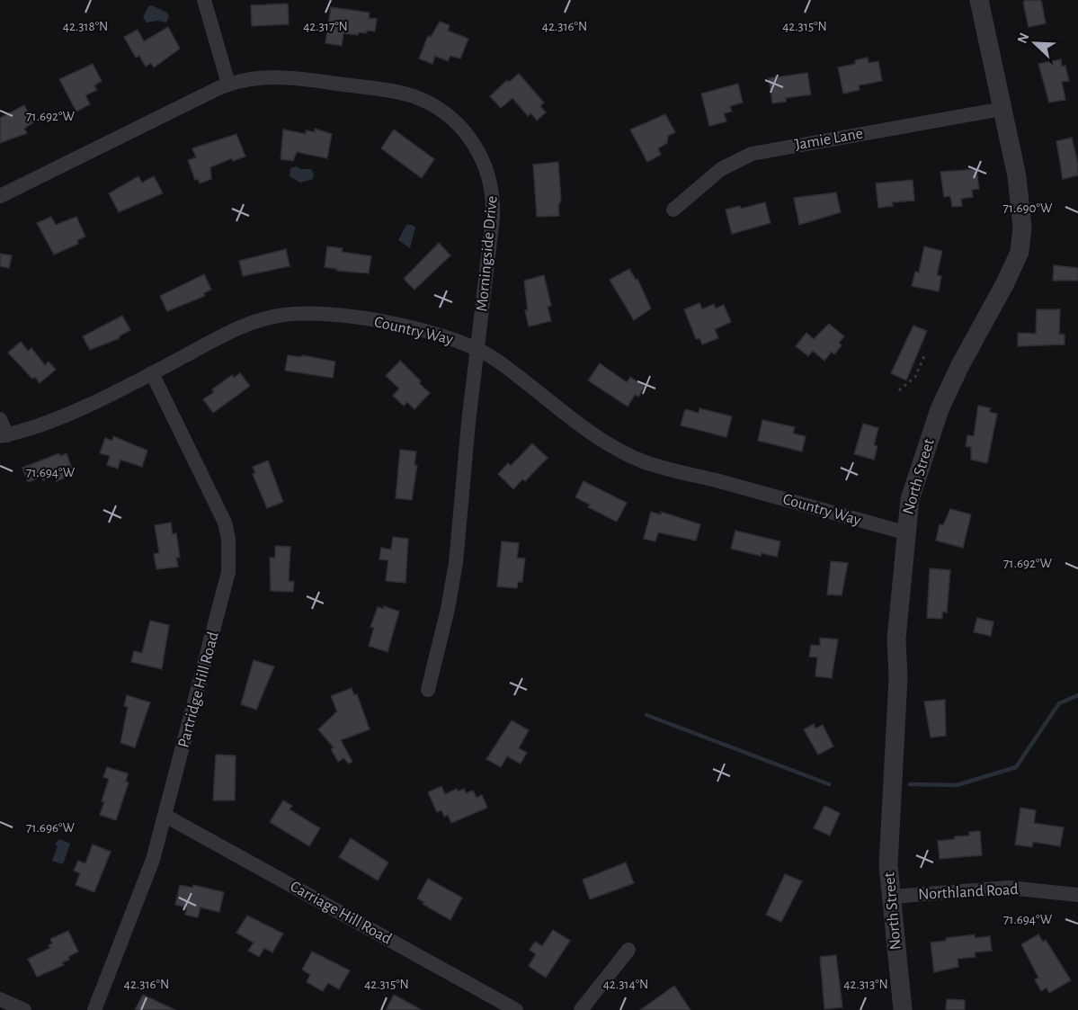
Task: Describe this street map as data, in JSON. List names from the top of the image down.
{
  "streets": {
    "street": [
      "Jamie Lane",
      "Morningside Drive",
      "Country Way",
      "North Street",
      "Partridge Hill Road",
      "Northland Road",
      "Carriage Hill Road"
    ]
  },
  "crossings": [
    ["Jamie Lane", "North Street"],
    ["Morningside Drive", "Country Way"],
    ["Country Way", "North Street"],
    ["Country Way", "Partridge Hill Road"],
    ["North Street", "Northland Road"],
    ["Partridge Hill Road", "Carriage Hill Road"]
  ],
  "north": "top left",
  "coordinates": [
    "42.316°N",
    "42.315°N",
    "42.318°N",
    "42.317°N",
    "71.692°W",
    "71.690°W",
    "71.694°W",
    "71.696°W",
    "42.314°N",
    "42.313°N"
  ]
}
